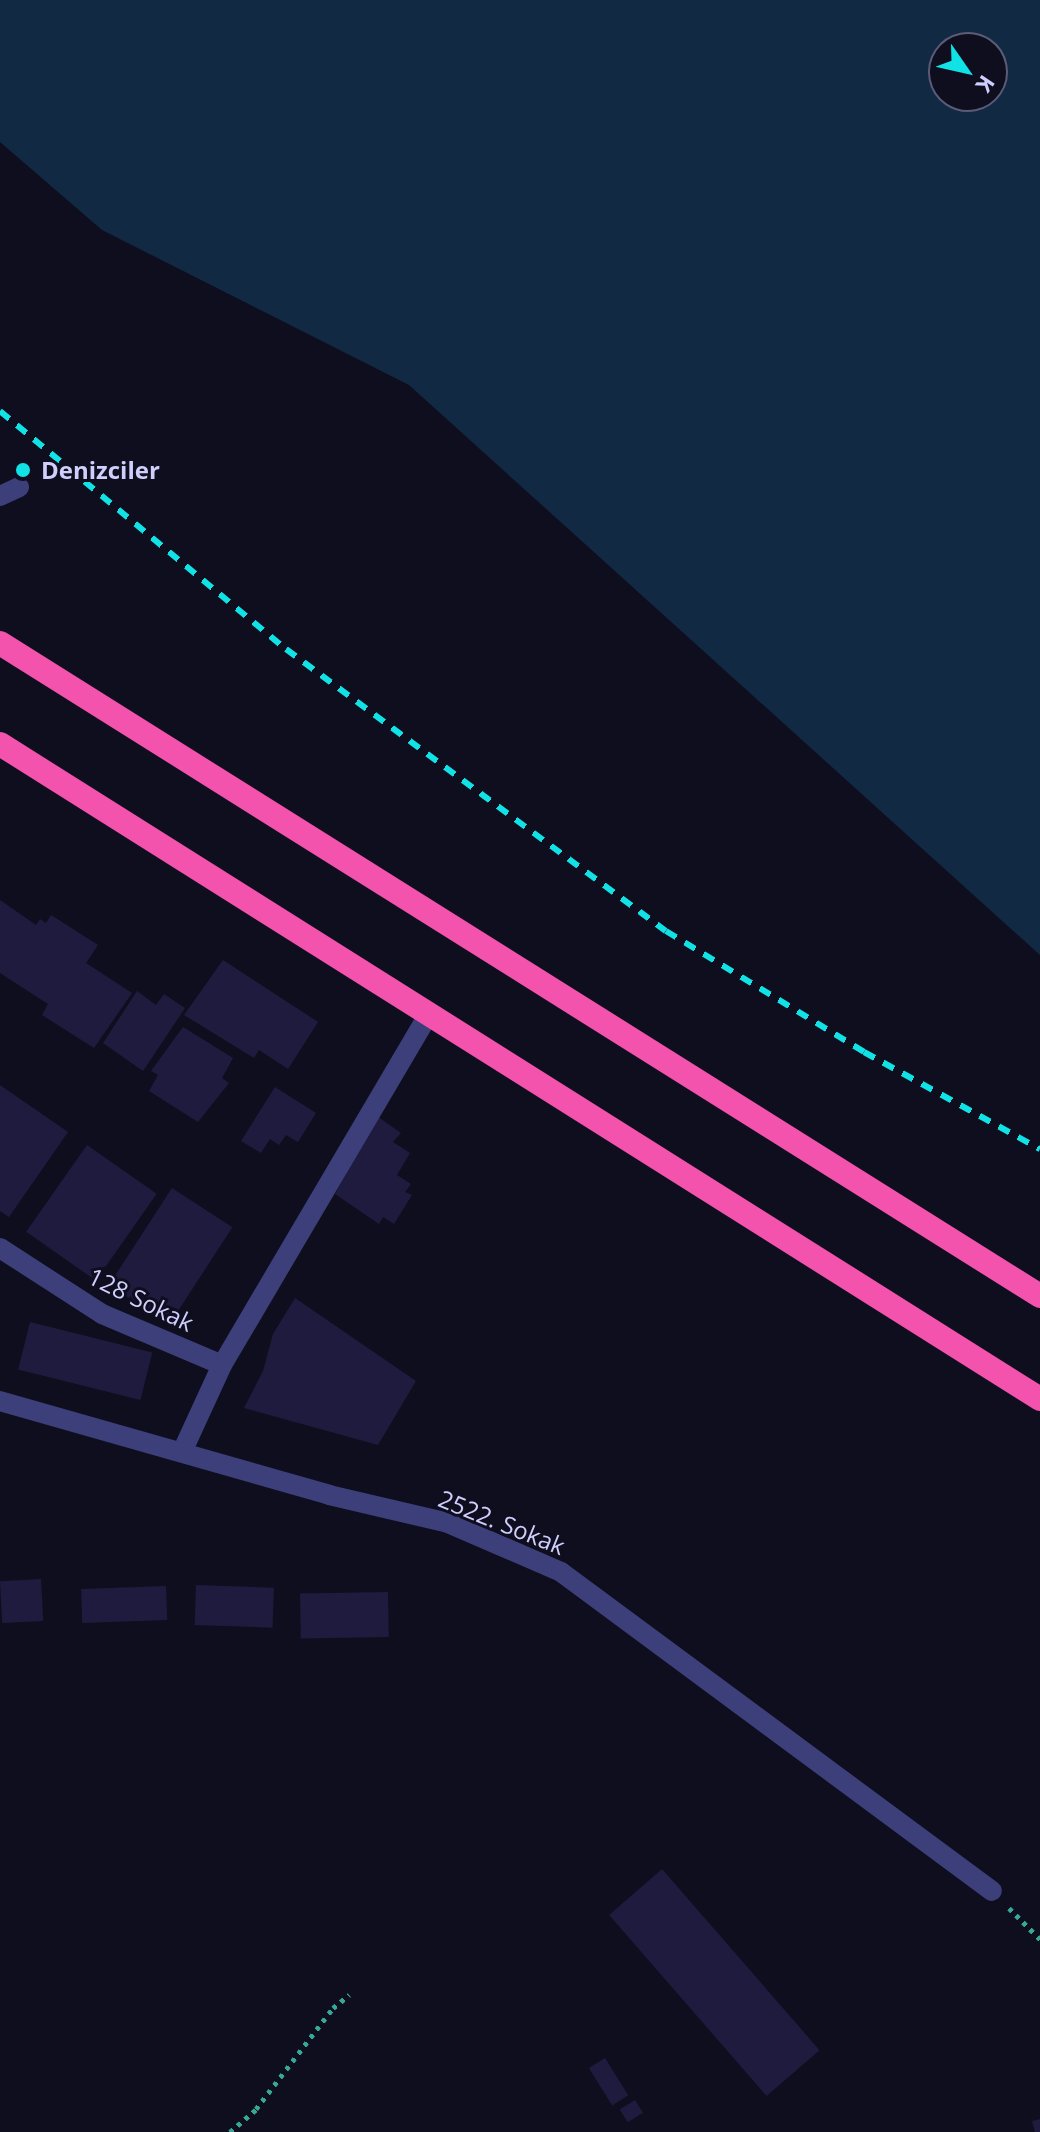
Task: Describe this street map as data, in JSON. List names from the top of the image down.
{
  "streets": {
    "street": ["128 Sokak", "2522. Sokak"]
  },
  "places": ["Denizciler"],
  "north": "bottom right"
}
